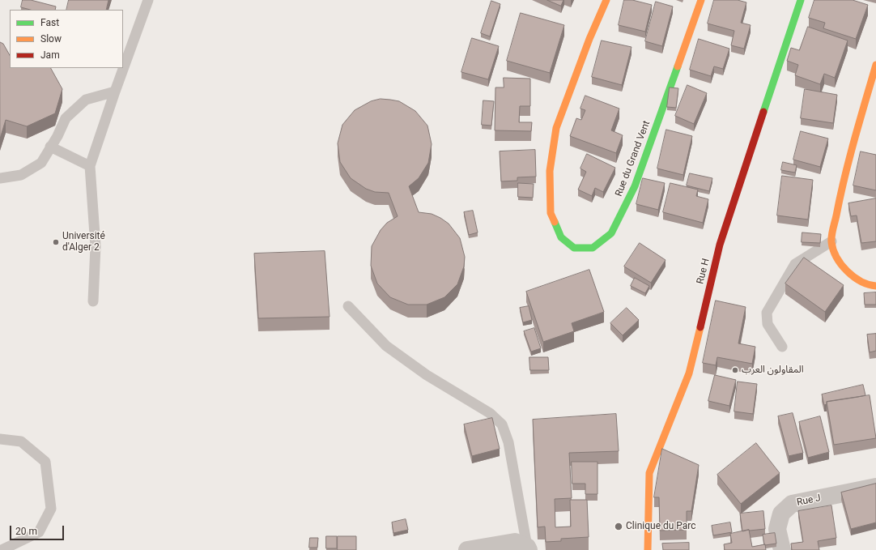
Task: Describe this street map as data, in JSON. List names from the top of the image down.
{
  "streets": {
    "street": ["Rue du Grand Vent", "Rue H", "Rue J"]
  },
  "places": ["Université d'Alger 2", "المقاولون العرب", "Clinique du Parc"],
  "legend": ["Fast", "Slow", "Jam"],
  "scale_bar": "20 m"
}
